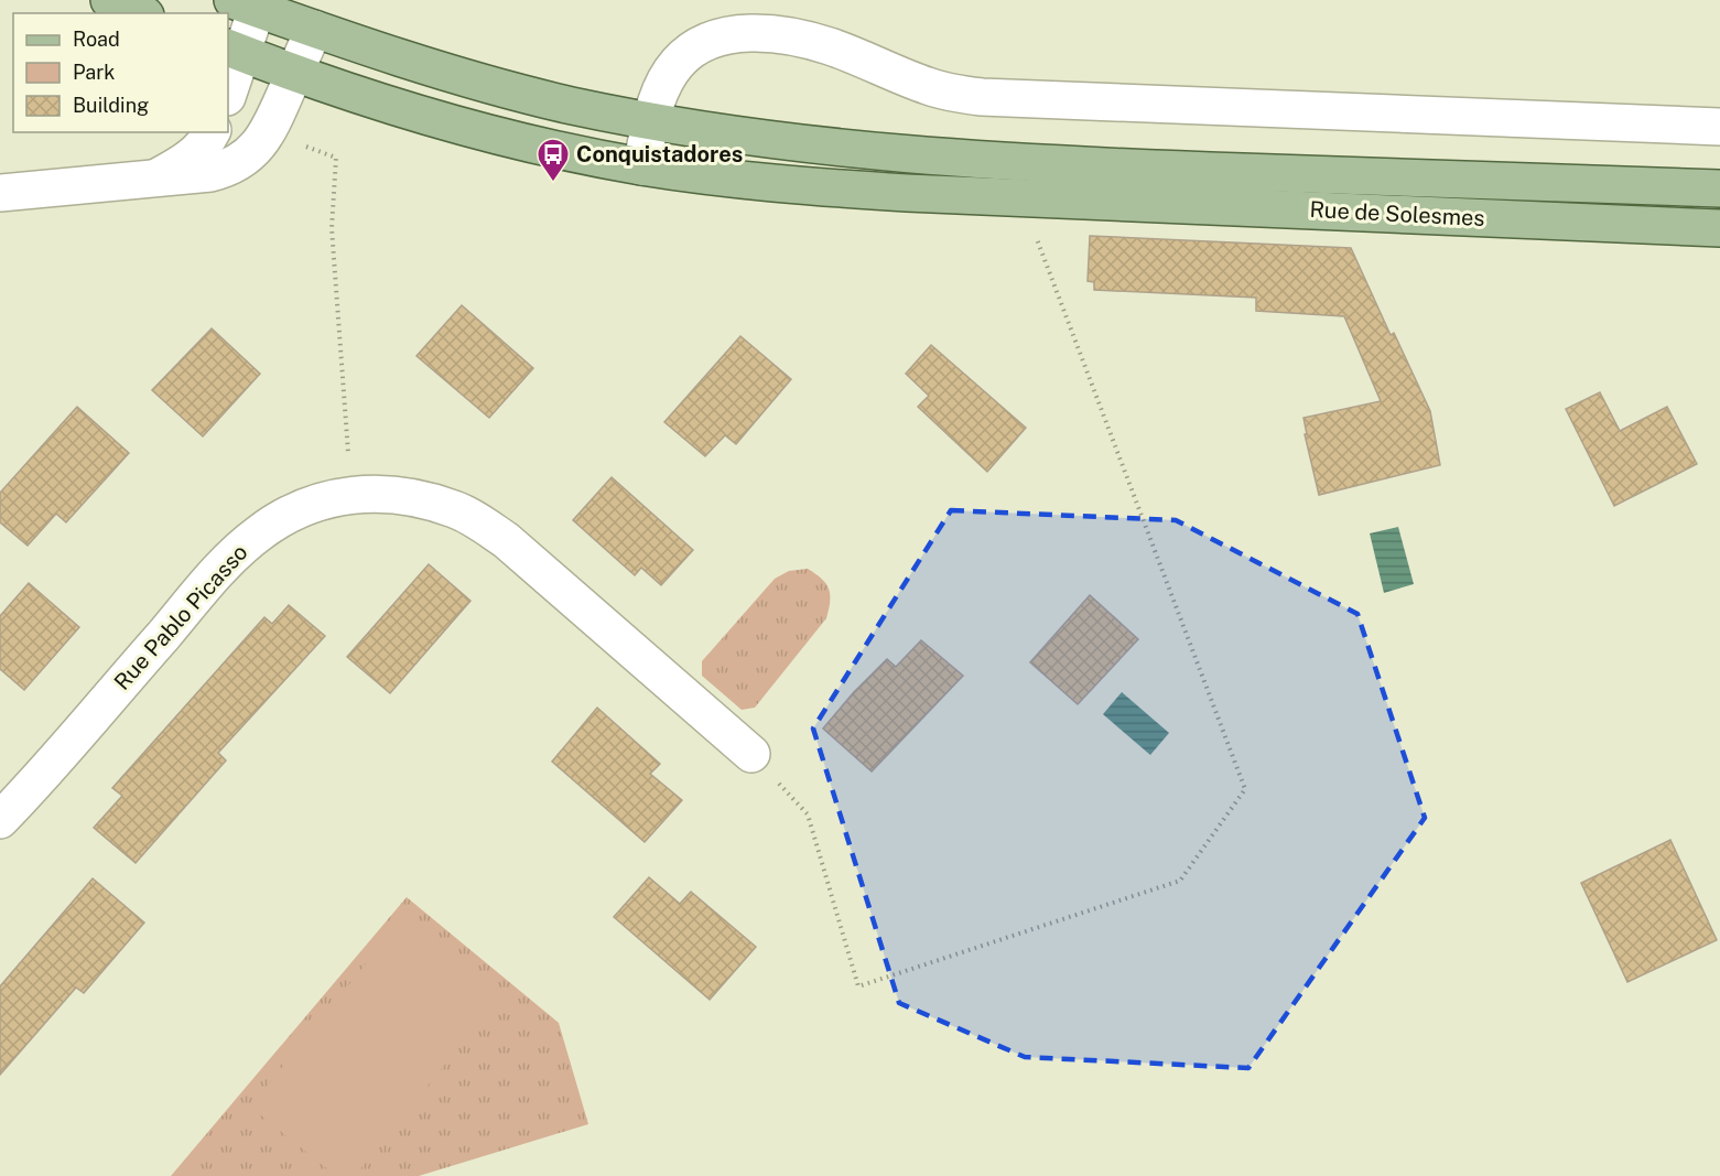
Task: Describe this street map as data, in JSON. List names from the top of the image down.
{
  "streets": {
    "main road": ["Rue de Solesmes"],
    "street": ["Rue Pablo Picasso"]
  },
  "places": {
    "bus stop": ["Conquistadores"]
  },
  "legend": ["Road", "Park", "Building"]
}
